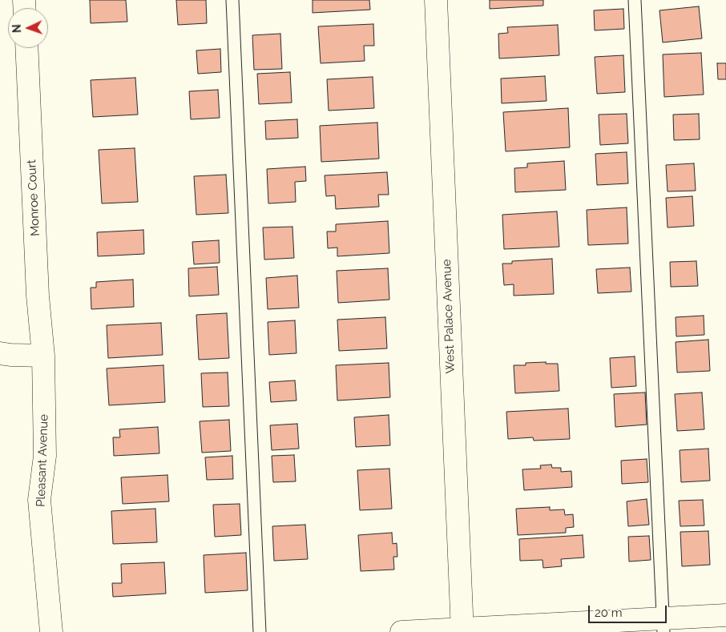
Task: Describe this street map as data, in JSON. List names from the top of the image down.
{
  "streets": {
    "street": ["Monroe Court", "West Palace Avenue", "Pleasant Avenue"]
  },
  "crossings": [
    ["Monroe Court", "Pleasant Avenue"]
  ],
  "scale_bar": "20 m",
  "north": "left"
}
